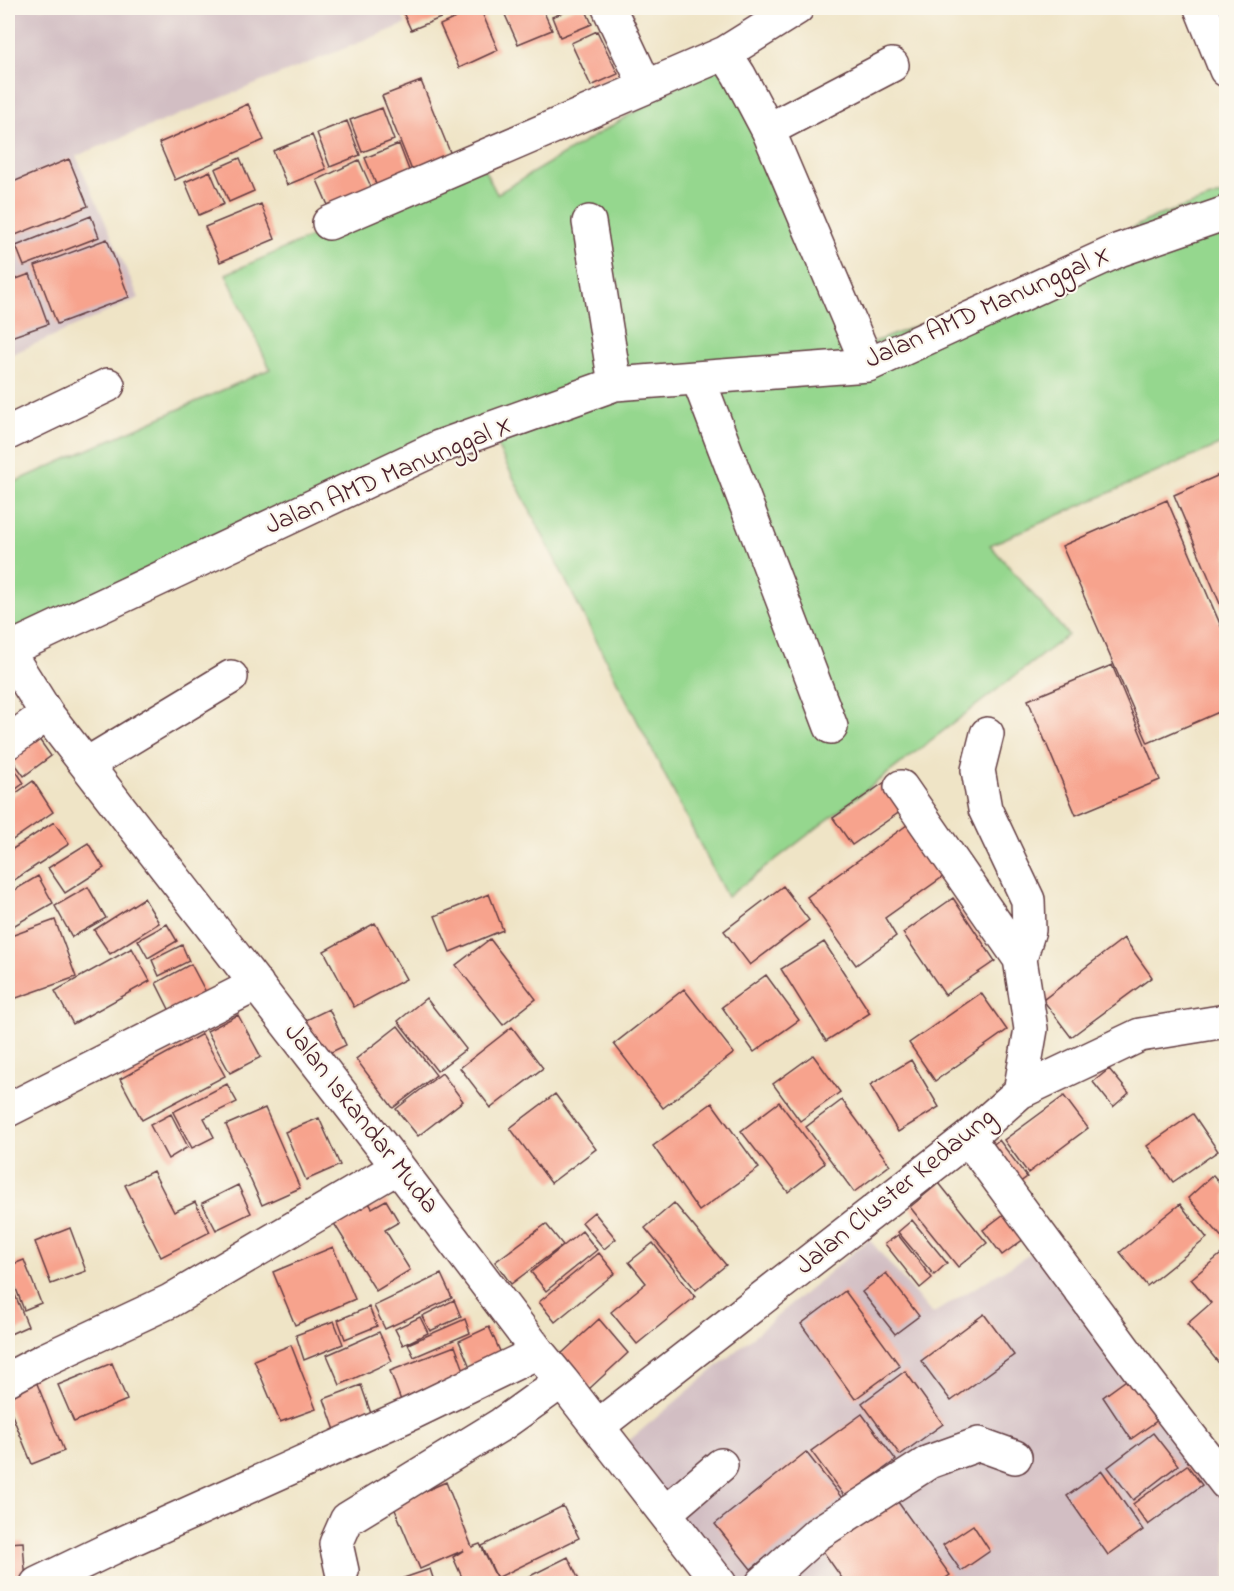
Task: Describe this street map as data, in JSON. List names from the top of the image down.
{
  "streets": {
    "street": ["Jalan AMD Manunggal X", "Jalan Iskandar Muda", "Jalan Cluster Kedaung"]
  },
  "crossings": [
    ["Jalan AMD Manunggal X", "Jalan Iskandar Muda"],
    ["Jalan Iskandar Muda", "Jalan Cluster Kedaung"]
  ]
}
